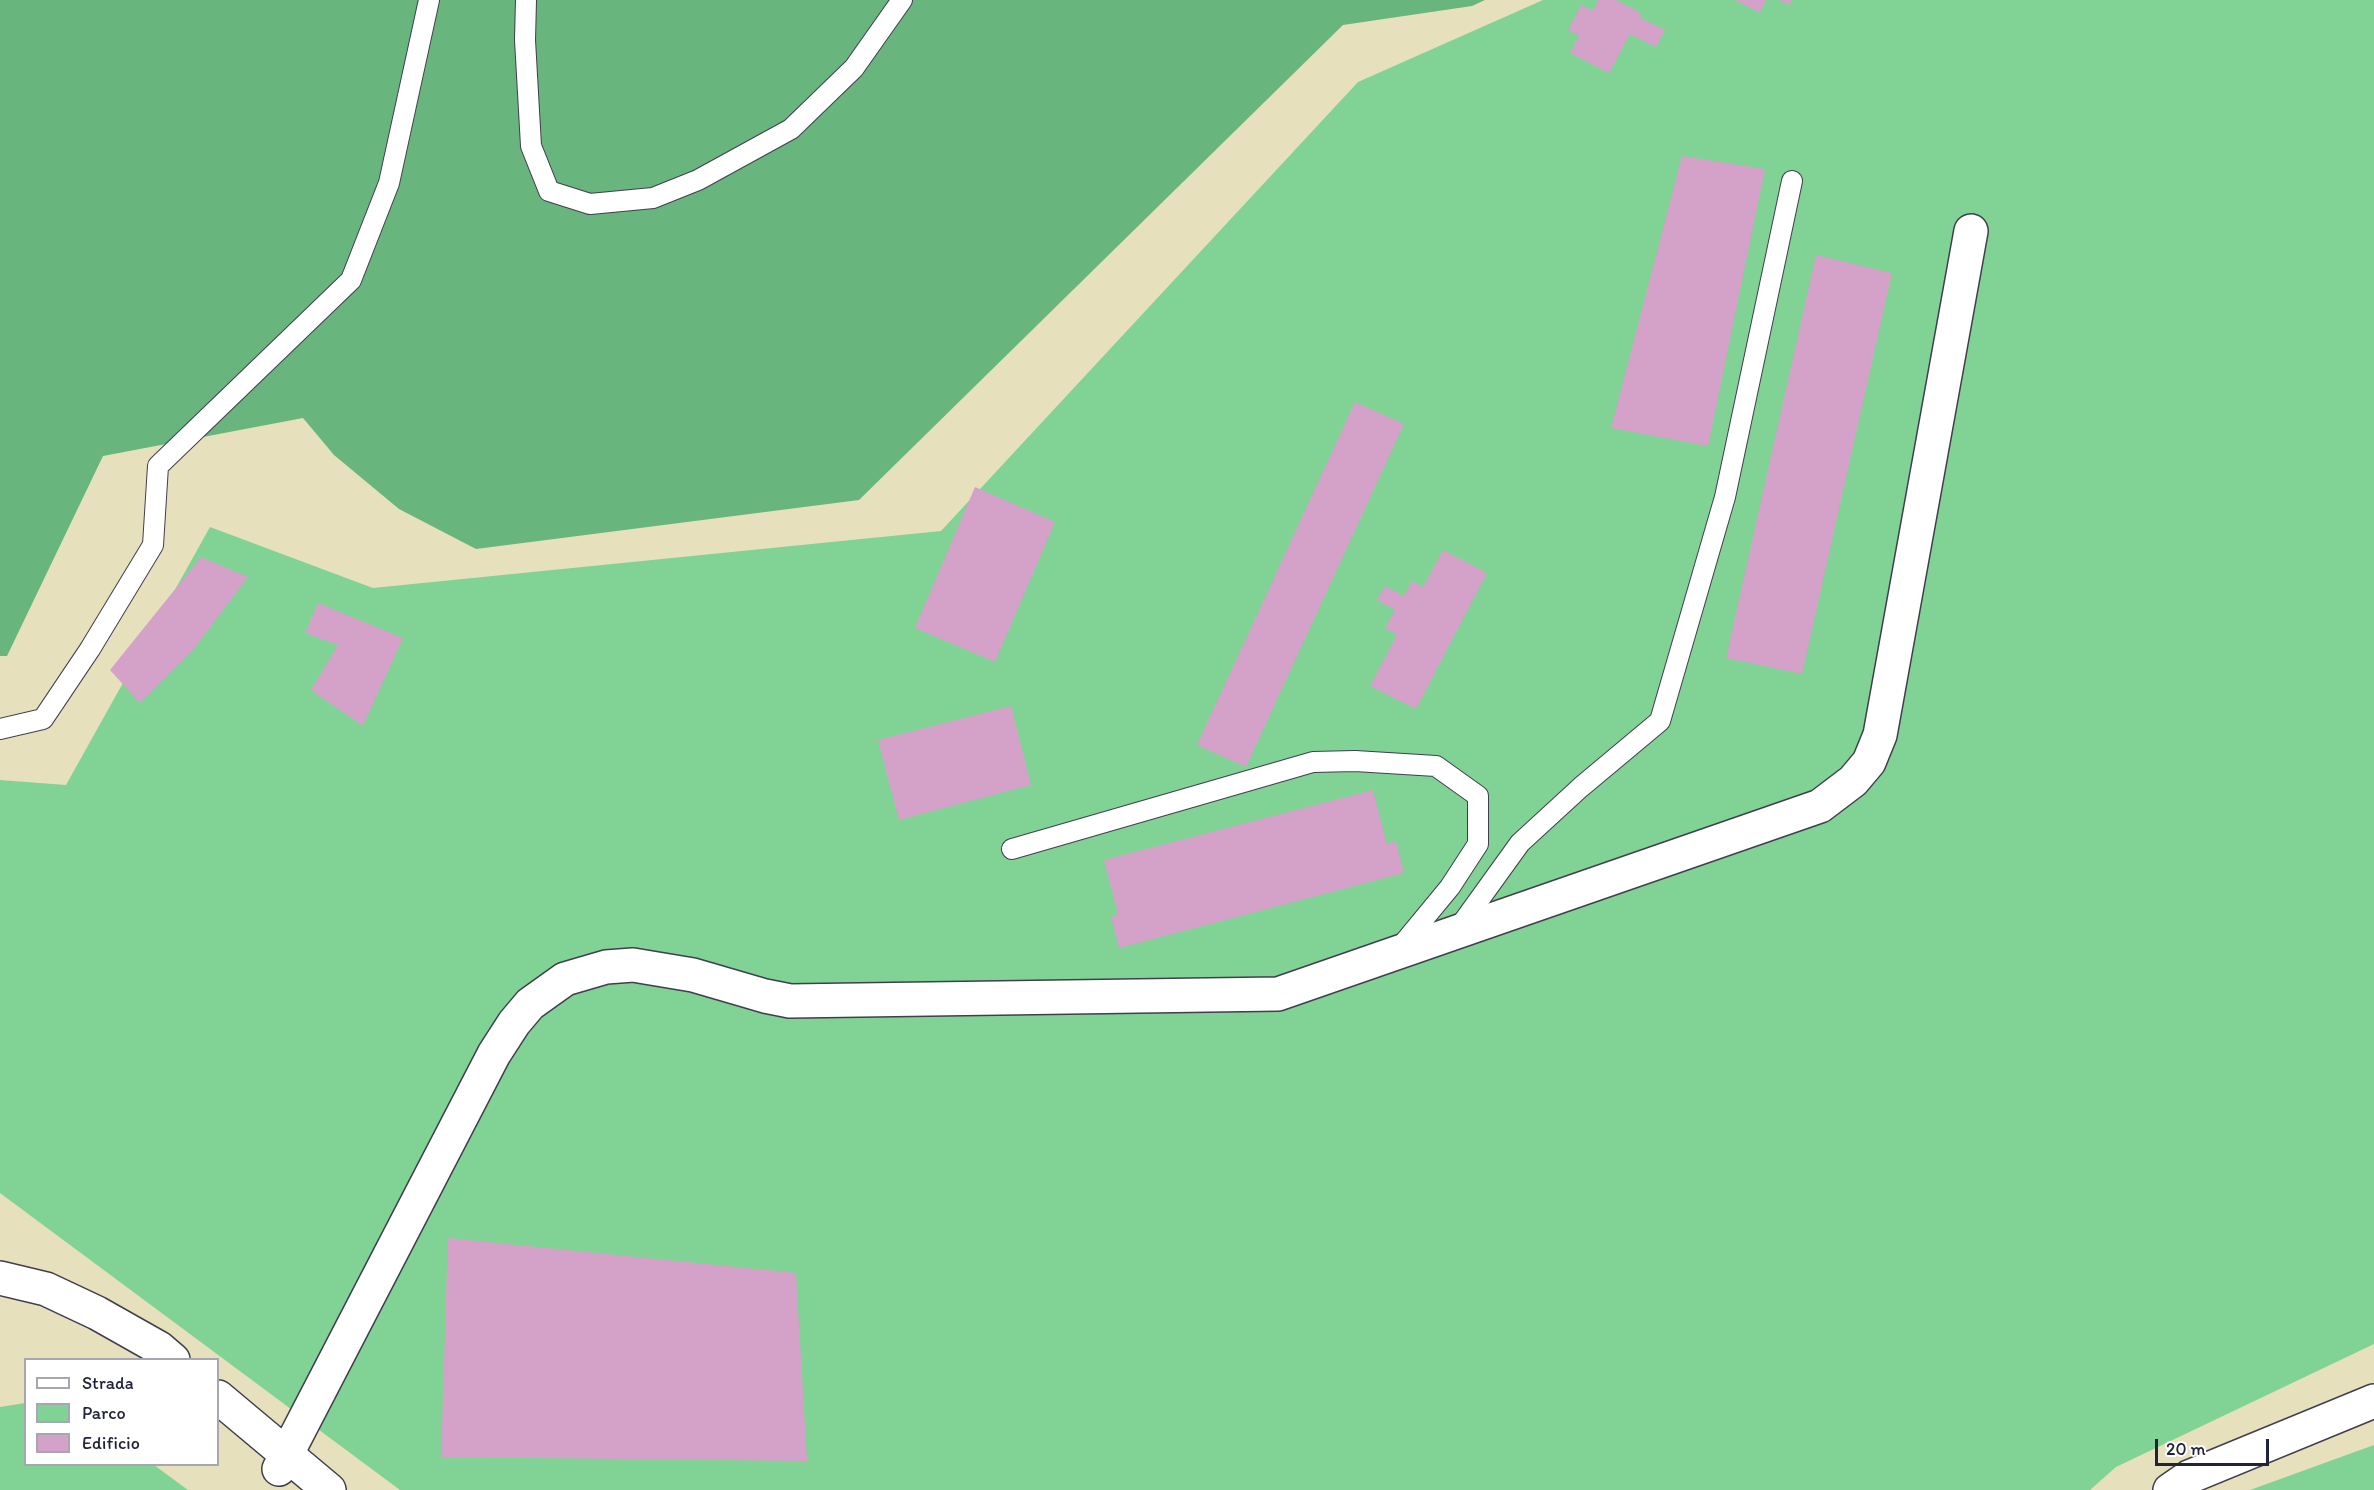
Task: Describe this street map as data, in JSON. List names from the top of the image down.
{
  "legend": ["Strada", "Parco", "Edificio"],
  "scale_bar": "20 m"
}
